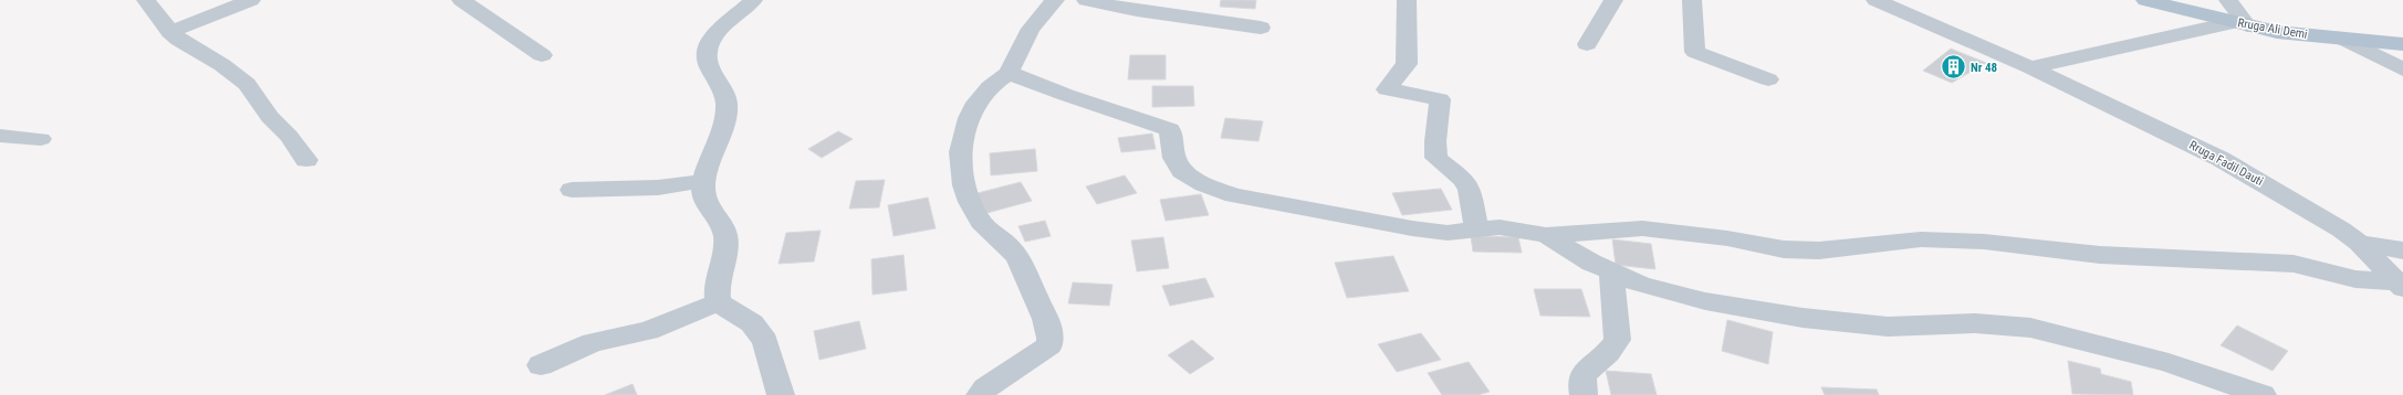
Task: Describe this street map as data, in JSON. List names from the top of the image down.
{
  "streets": {
    "main road": ["Rruga Ali Demi"],
    "street": ["Rruga Fadil Dauti"]
  },
  "places": {
    "building": ["Nr 48"]
  }
}
